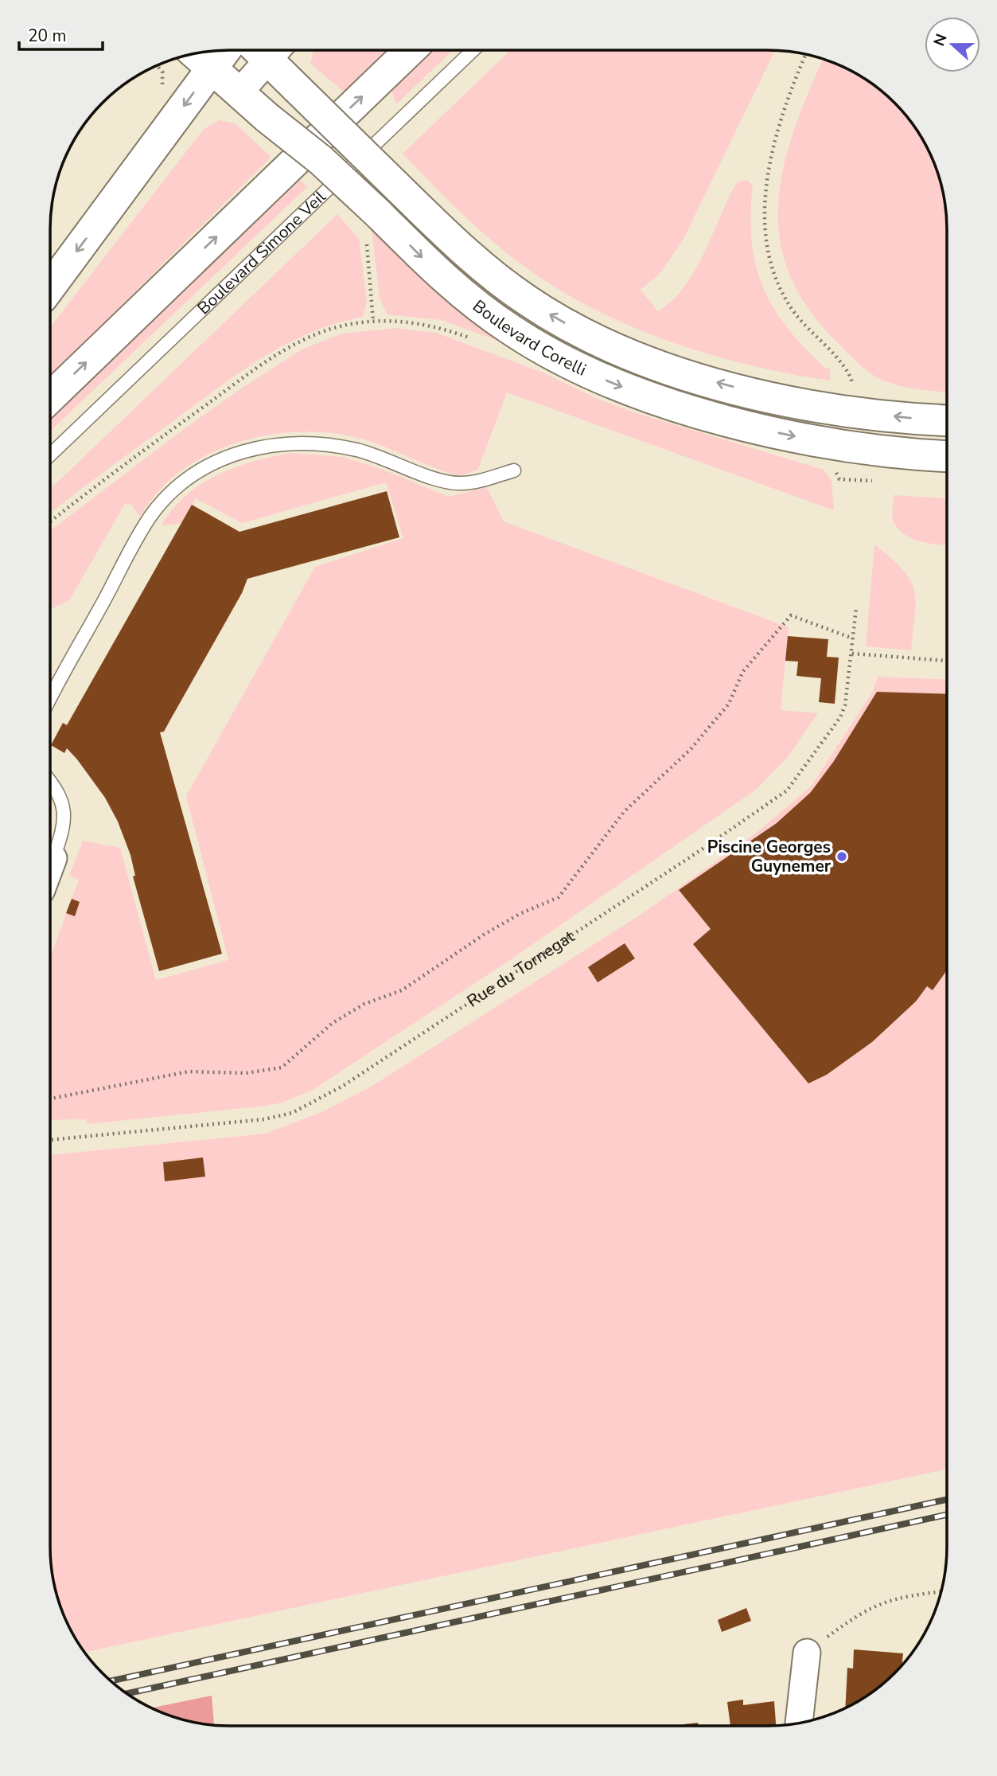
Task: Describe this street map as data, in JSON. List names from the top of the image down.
{
  "streets": {
    "main road": ["Boulevard Corelli"],
    "lane": ["Boulevard Simone Veil"],
    "path": ["Rue du Tornegat"]
  },
  "places": ["Piscine Georges Guynemer"],
  "scale_bar": "20 m",
  "north": "left"
}
